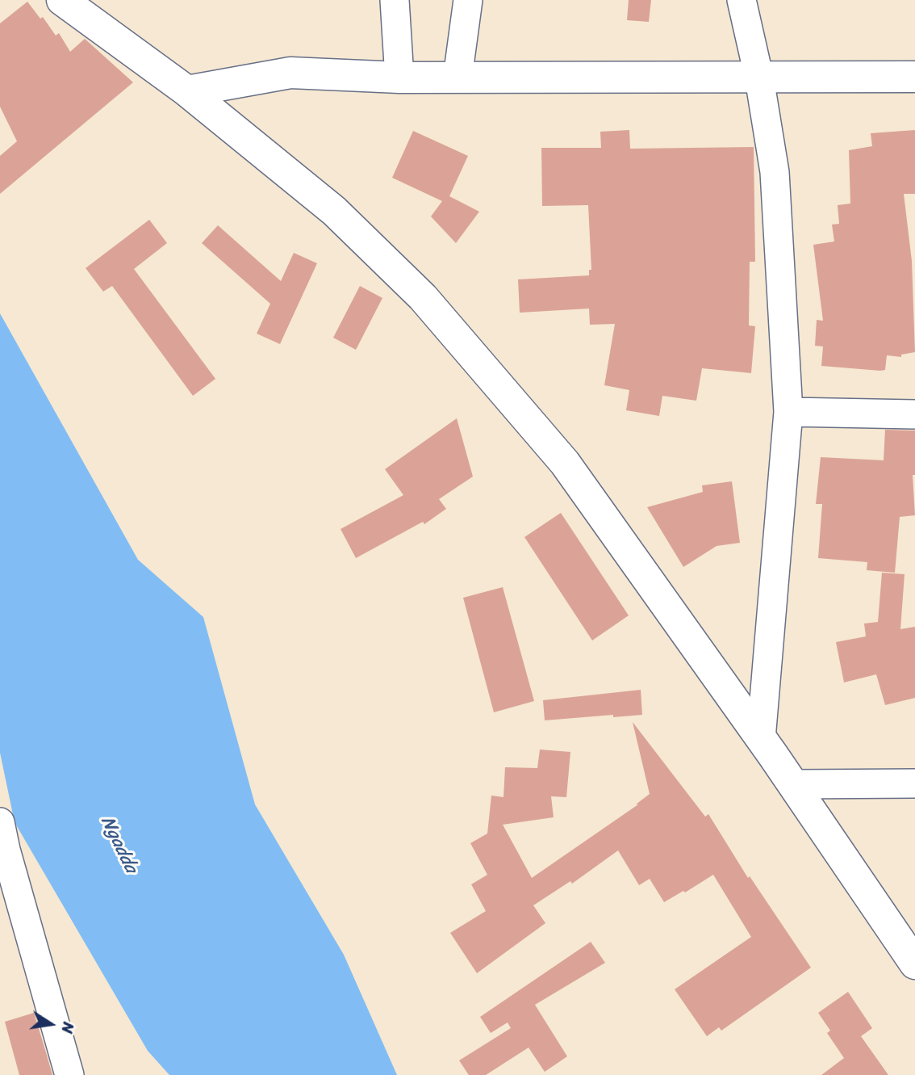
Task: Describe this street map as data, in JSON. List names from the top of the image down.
{
  "water": ["Ngadda"],
  "north": "right"
}
